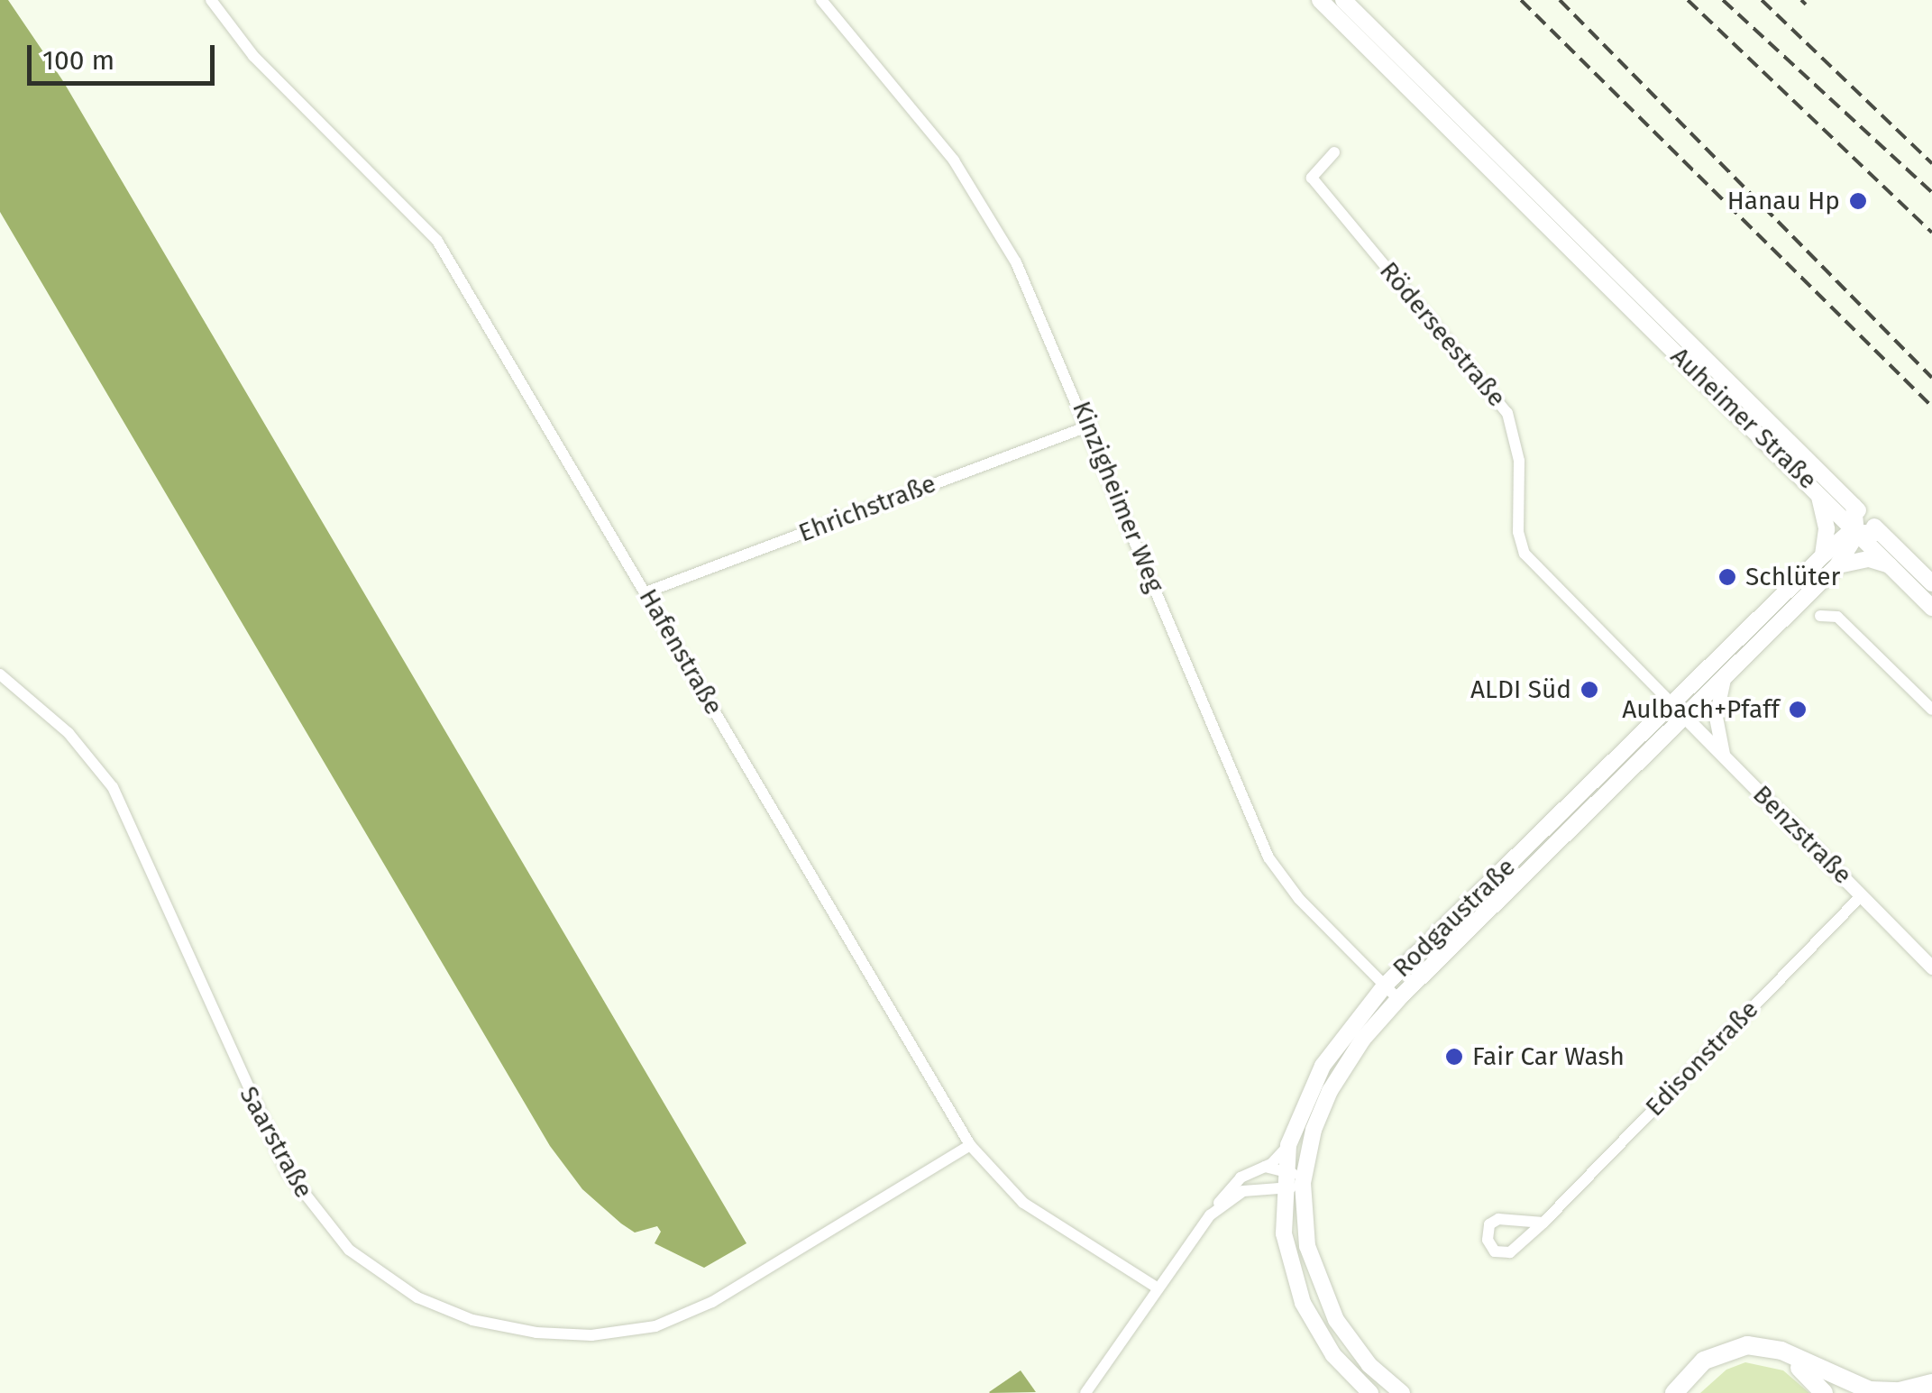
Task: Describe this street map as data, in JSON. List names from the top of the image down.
{
  "streets": {
    "main road": ["Auheimer Straße", "Rodgaustraße"],
    "street": [
      "Röderseestraße",
      "Kinzigheimer Weg",
      "Ehrichstraße",
      "Hafenstraße",
      "Benzstraße",
      "Edisonstraße",
      "Saarstraße"
    ]
  },
  "crossings": [
    ["Röderseestraße", "Benzstraße"],
    ["Röderseestraße", "Rodgaustraße"],
    ["Auheimer Straße", "Rodgaustraße"],
    ["Kinzigheimer Weg", "Ehrichstraße"],
    ["Kinzigheimer Weg", "Rodgaustraße"],
    ["Ehrichstraße", "Hafenstraße"],
    ["Hafenstraße", "Saarstraße"],
    ["Benzstraße", "Rodgaustraße"],
    ["Benzstraße", "Edisonstraße"]
  ],
  "places": [
    "Hanau Hp",
    "Schlüter",
    "ALDI Süd",
    "Aulbach+Pfaff",
    "Fair Car Wash"
  ],
  "scale_bar": "100 m"
}
